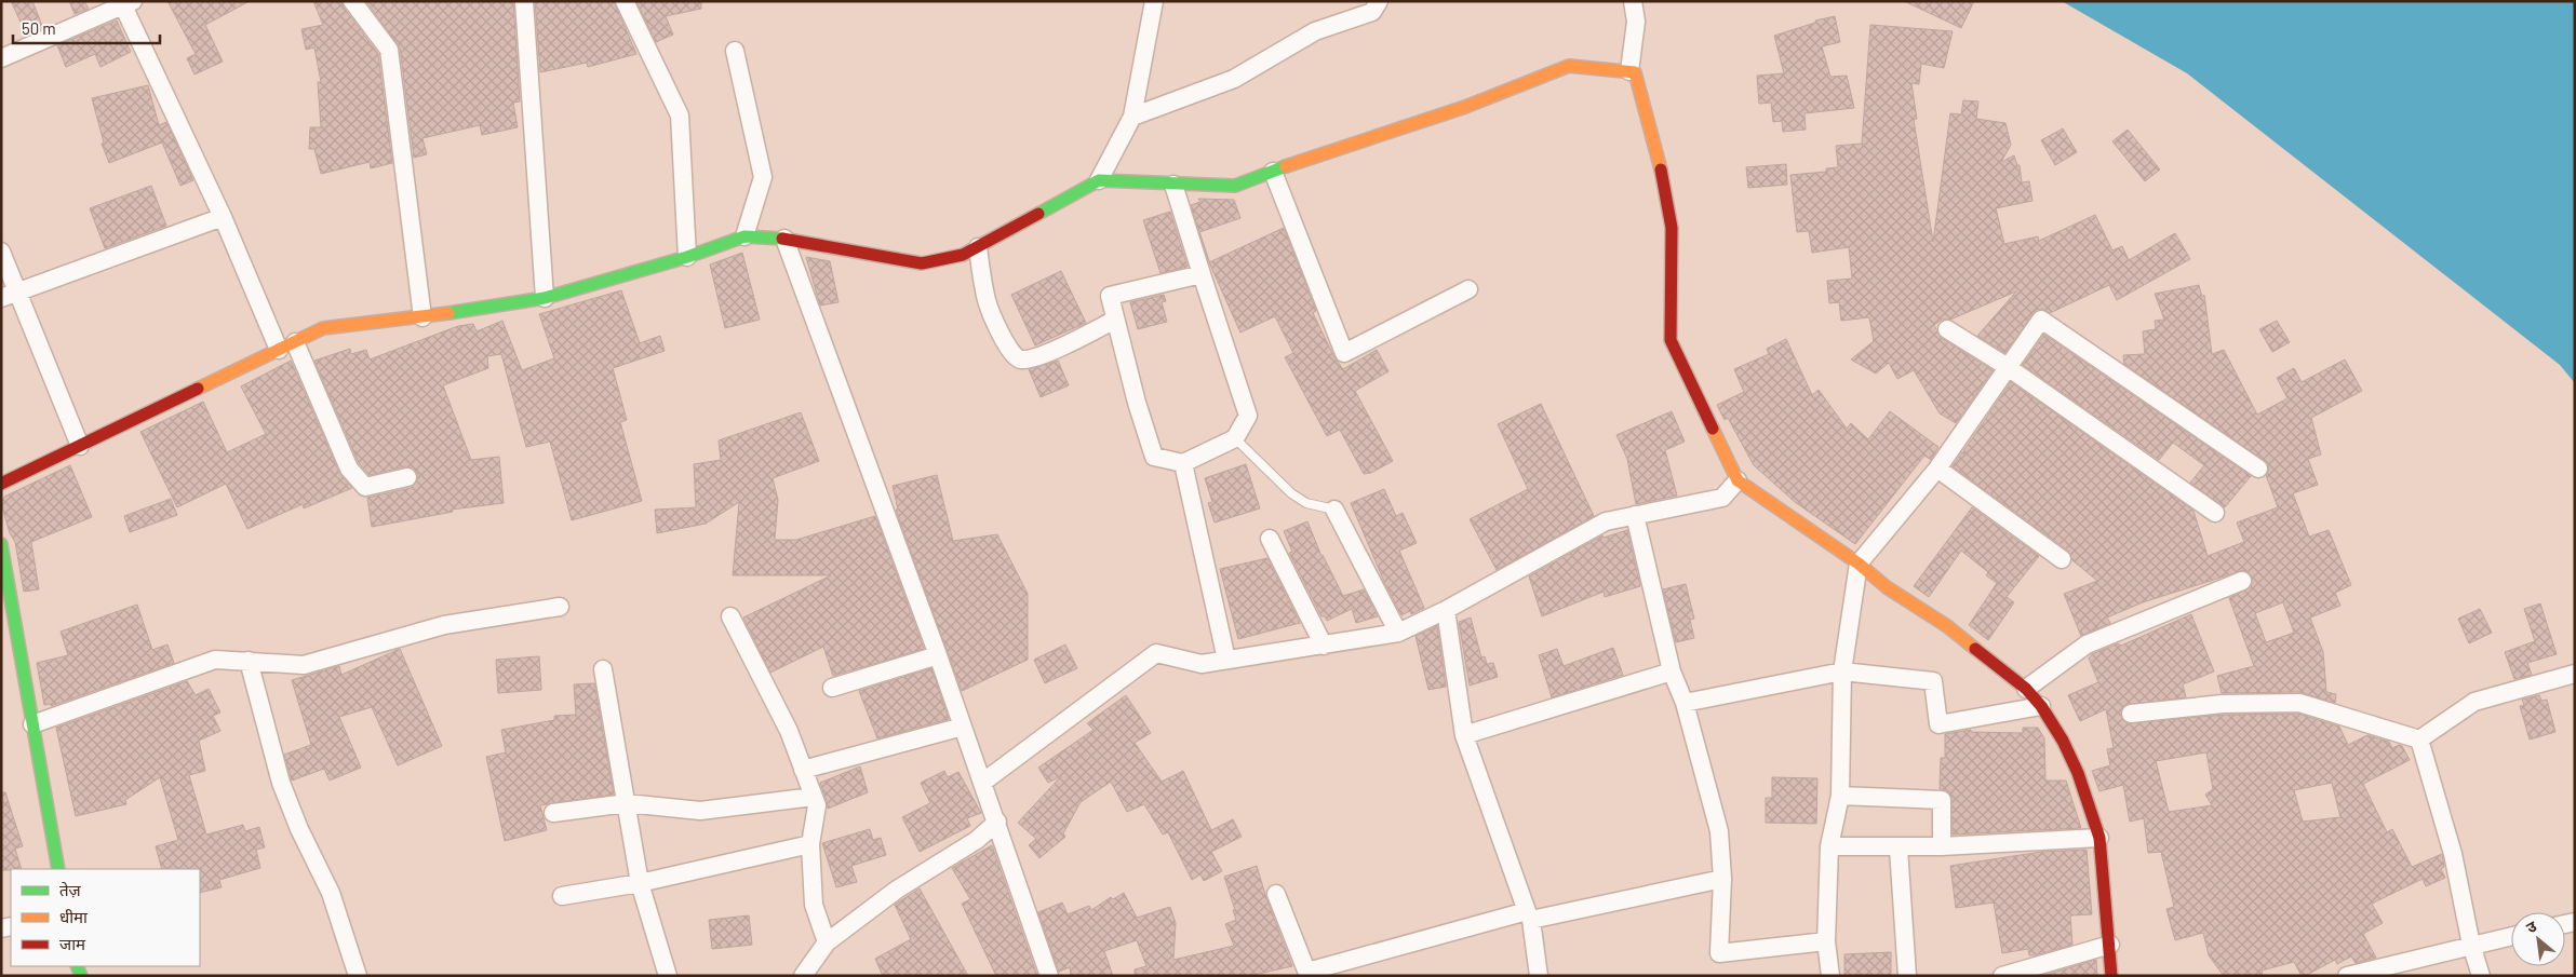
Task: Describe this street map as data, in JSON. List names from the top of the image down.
{
  "legend": ["तेज़", "धीमा", "जाम"],
  "scale_bar": "50 m",
  "north": "top left"
}
